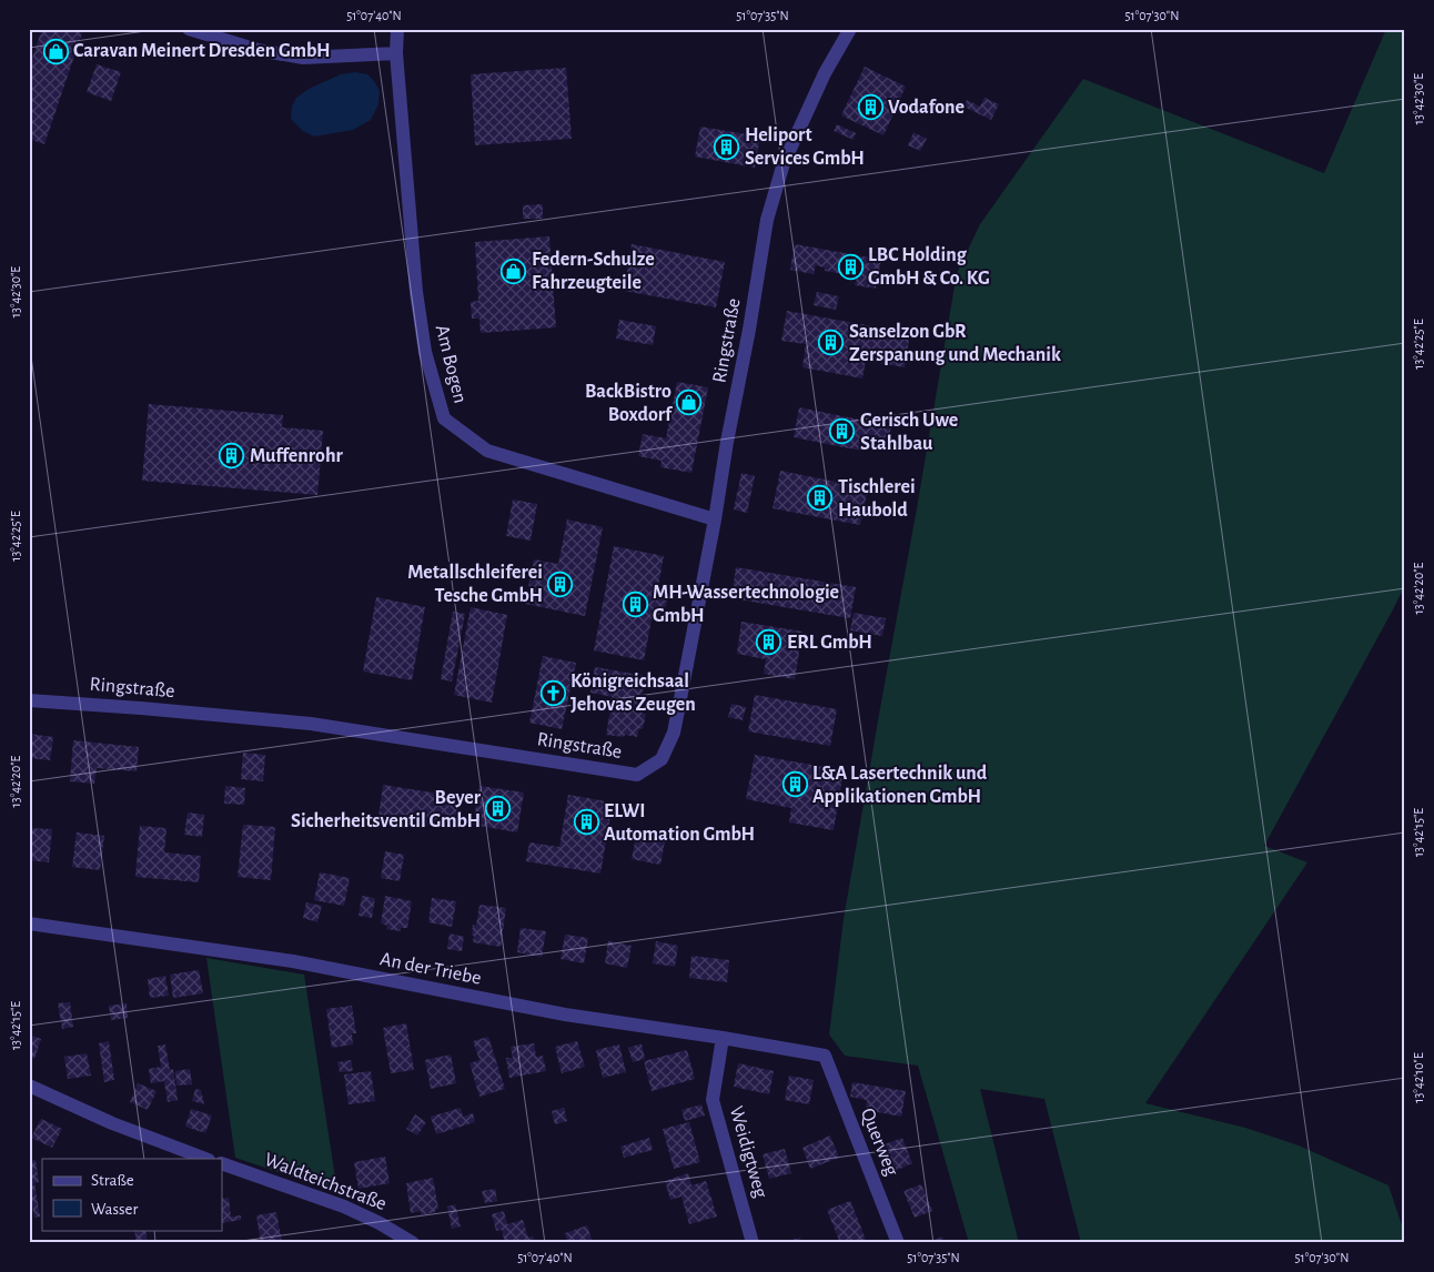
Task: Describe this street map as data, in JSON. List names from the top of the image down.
{
  "streets": {
    "street": [
      "Ringstraße",
      "Am Bogen",
      "An der Triebe",
      "Querweg",
      "Weidigtweg",
      "Waldteichstraße"
    ]
  },
  "crossings": [
    ["Ringstraße", "Am Bogen"],
    ["An der Triebe", "Querweg"],
    ["An der Triebe", "Weidigtweg"]
  ],
  "places": {
    "shop": ["Caravan Meinert Dresden GmbH", "Federn-Schulze Fahrzeugteile", "BackBistro Boxdorf"],
    "building": [
      "Vodafone",
      "Heliport Services GmbH",
      "LBC Holding GmbH & Co. KG",
      "Sanselzon GbR Zerspanung und Mechanik",
      "Gerisch Uwe Stahlbau",
      "Muffenrohr",
      "Tischlerei Haubold",
      "Metallschleiferei Tesche GmbH",
      "MH-Wassertechnologie GmbH",
      "ERL GmbH",
      "L&A Lasertechnik und Applikationen GmbH",
      "Beyer Sicherheitsventil GmbH",
      "ELWI Automation GmbH"
    ],
    "church": ["Königreichsaal Jehovas Zeugen"]
  },
  "legend": ["Straße", "Wasser"],
  "coordinates": [
    "51°07'40\"N",
    "51°07'35\"N",
    "51°07'30\"N",
    "13°42'30\"E",
    "13°42'25\"E",
    "13°42'20\"E",
    "13°42'15\"E",
    "13°42'10\"E"
  ]
}
